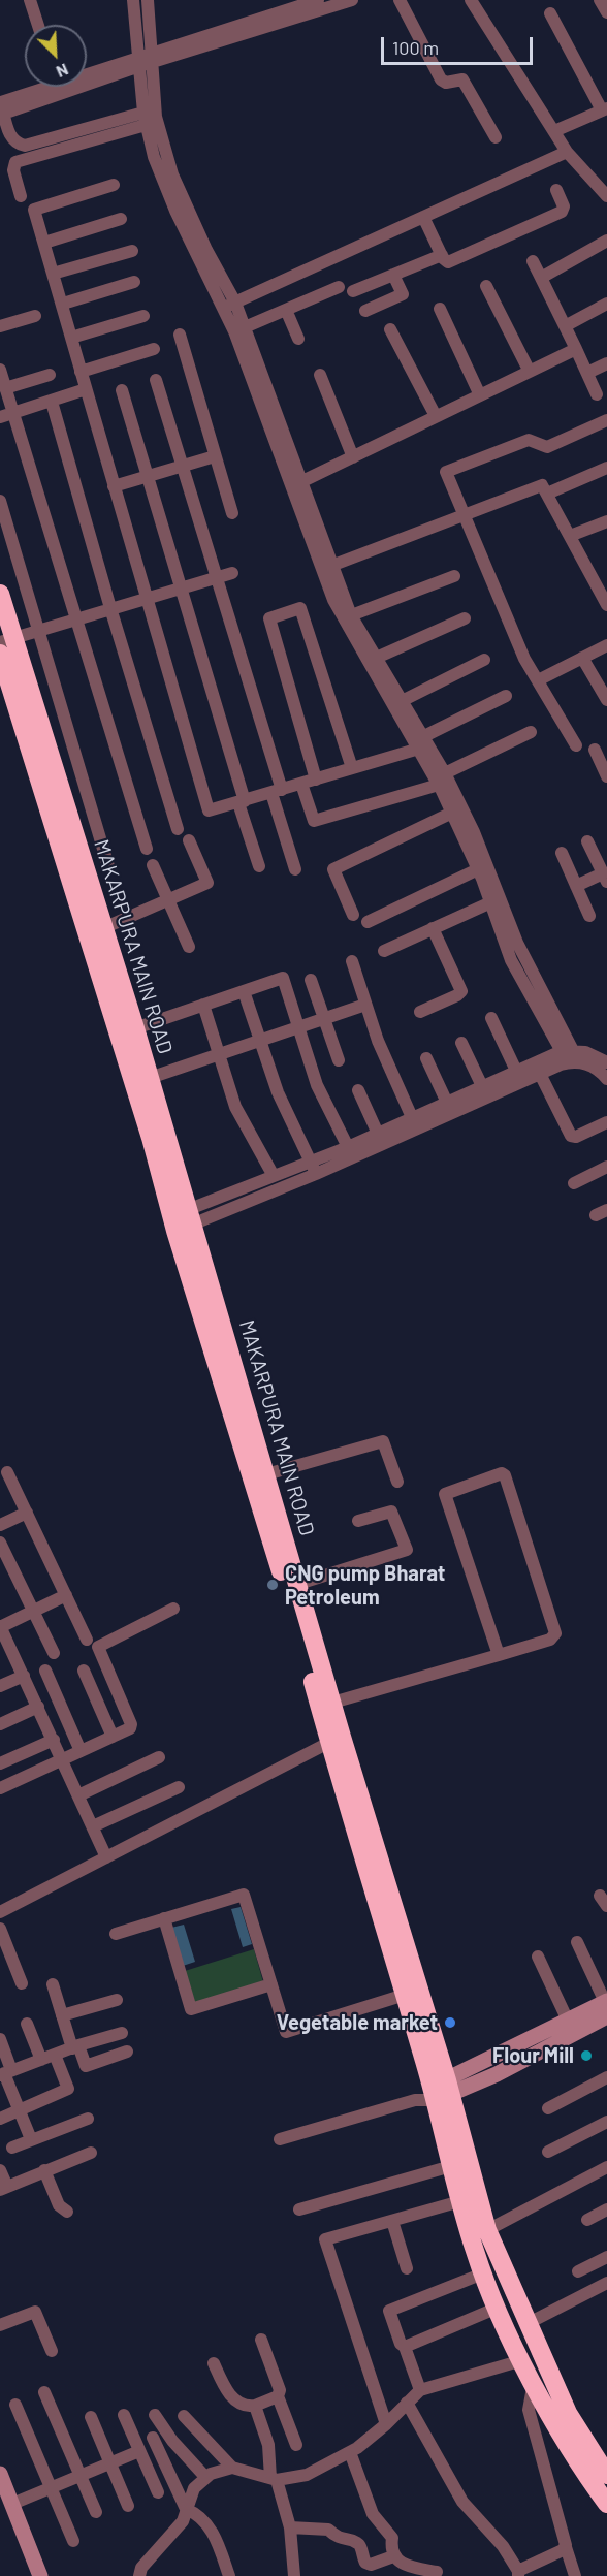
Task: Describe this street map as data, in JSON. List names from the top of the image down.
{
  "streets": {
    "highway": ["MAKARPURA MAIN ROAD"]
  },
  "places": ["CNG pump Bharat Petroleum", "Vegetable market", "Flour Mill"],
  "scale_bar": "100 m",
  "north": "bottom right"
}
